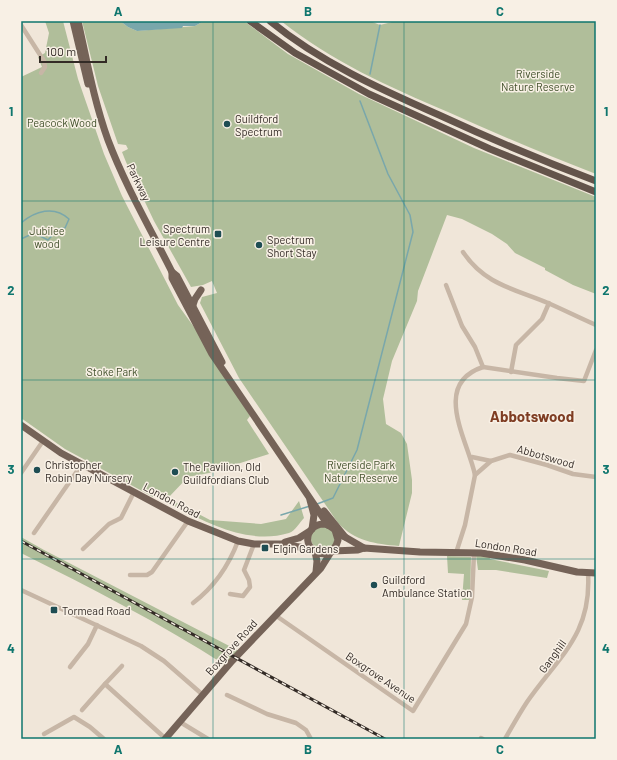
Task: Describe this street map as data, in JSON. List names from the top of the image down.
{
  "streets": {
    "main road": ["Parkway", "London Road", "Boxgrove Road"],
    "street": ["Abbotswood", "Ganghill", "Boxgrove Avenue"]
  },
  "crossings": [
    ["London Road", "Boxgrove Road"],
    ["London Road", "Ganghill"],
    ["London Road", "Boxgrove Avenue"],
    ["Boxgrove Road", "Boxgrove Avenue"]
  ],
  "districts": ["Abbotswood"],
  "parks": [
    "Riverside Nature Reserve",
    "Peacock Wood",
    "Jubilee wood",
    "Stoke Park",
    "Riverside Park Nature Reserve"
  ],
  "places": {
    "other": [
      "Guildford Spectrum",
      "Spectrum Short Stay",
      "Christopher Robin Day Nursery",
      "The Pavilion, Old Guildfordians Club",
      "Guildford Ambulance Station"
    ],
    "transit": ["Spectrum Leisure Centre", "Elgin Gardens", "Tormead Road"]
  },
  "scale_bar": "100 m",
  "grid": {
    "columns": ["A", "B", "C"],
    "rows": [
      "1",
      "2",
      "3",
      "4"
    ]
  }
}
